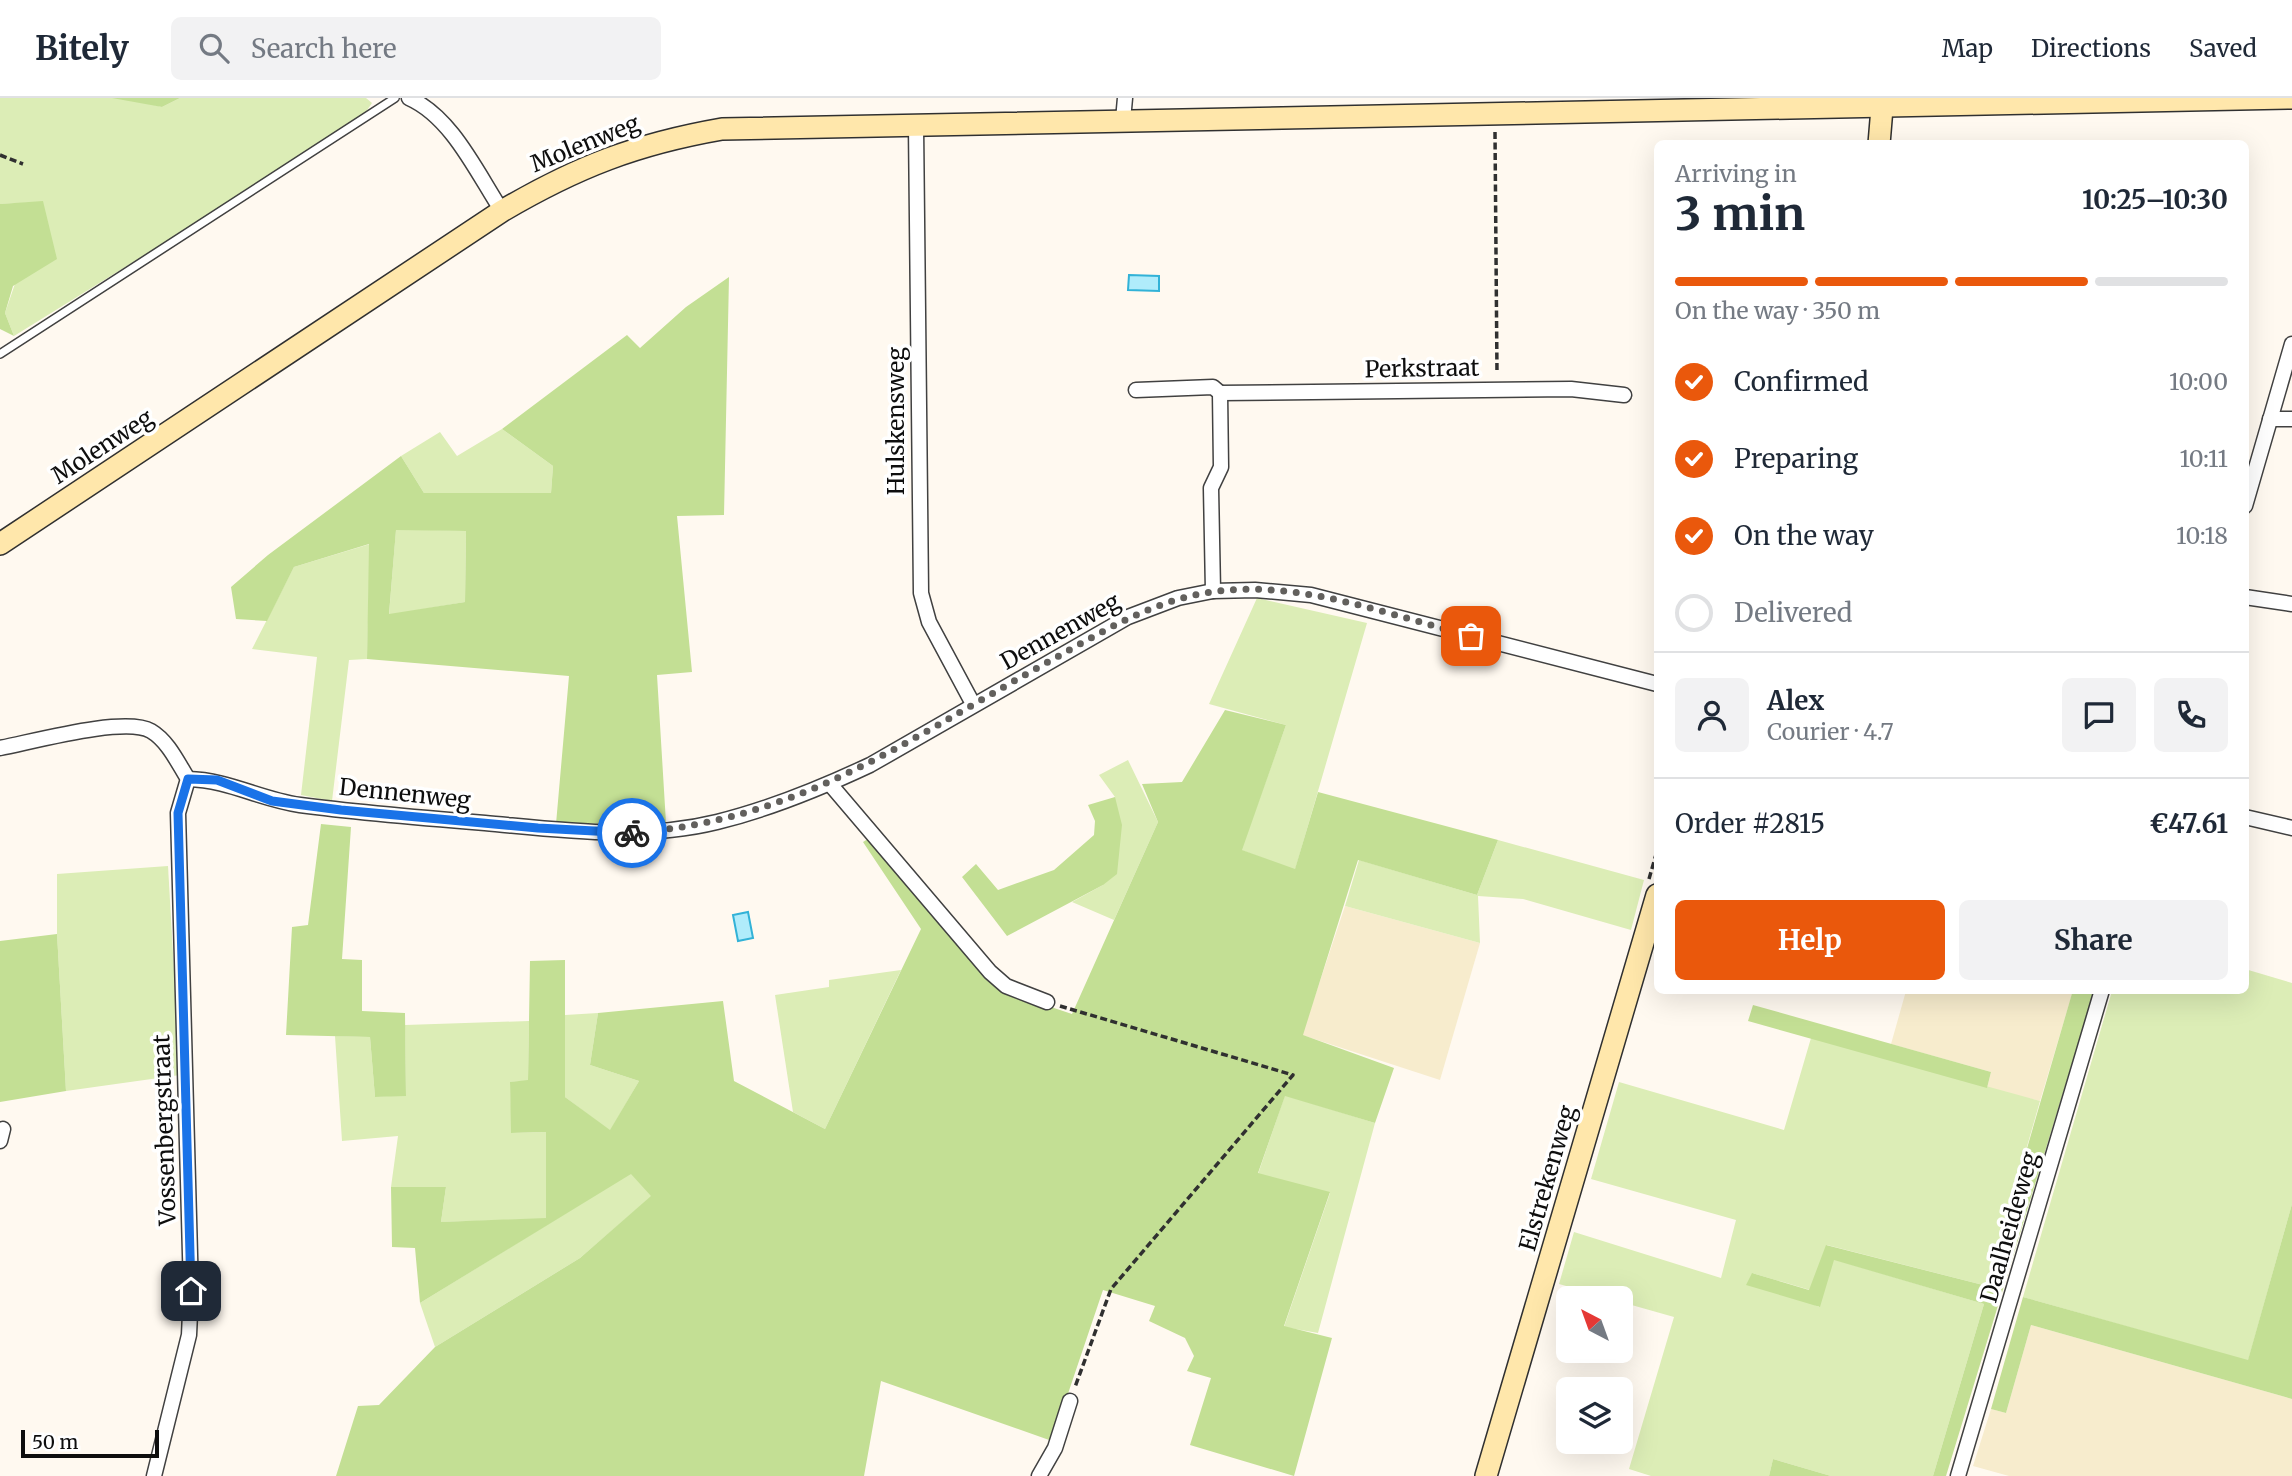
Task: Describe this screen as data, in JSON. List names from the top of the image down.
{
  "streets": {
    "street": [
      "Molenweg",
      "Perkstraat",
      "Hulskensweg",
      "Dennenweg",
      "Vossenbergstraat",
      "Elstrekenweg",
      "Daalheideweg"
    ]
  },
  "crossings": [
    ["Molenweg", "Hulskensweg"],
    ["Hulskensweg", "Dennenweg"],
    ["Dennenweg", "Vossenbergstraat"]
  ],
  "scale_bar": "50 m",
  "north": "top left",
  "page": {
    "header": "Bitely",
    "search": "Search here",
    "nav": ["Map", "Directions", "Saved"],
    "heading": ["3 min", "Arriving in", "10:25–10:30"],
    "panel": [
      "Alex",
      "Courier · 4.7",
      "Order #2815",
      "€47.61"
    ],
    "bar": "On the way · 350 m",
    "list": [
      ["Confirmed", "10:00"],
      ["Preparing", "10:11"],
      ["On the way", "10:18"],
      "Delivered"
    ],
    "buttons": ["Help", "Share"],
    "scale": "50 m"
  }
}
